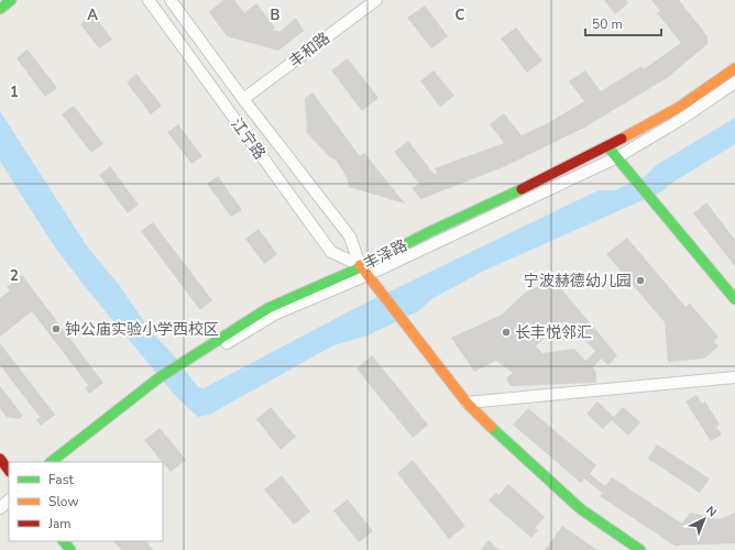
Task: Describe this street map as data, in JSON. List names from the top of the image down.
{
  "streets": {
    "street": ["丰和路", "江宁路", "丰泽路"]
  },
  "crossings": [
    ["丰和路", "江宁路"],
    ["江宁路", "丰泽路"]
  ],
  "places": ["宁波赫德幼儿园", "钟公庙实验小学西校区", "长丰悦邻汇"],
  "legend": ["Fast", "Slow", "Jam"],
  "scale_bar": "50 m",
  "north": "top right",
  "grid": {
    "columns": ["A", "B", "C"],
    "rows": ["1", "2"]
  }
}
